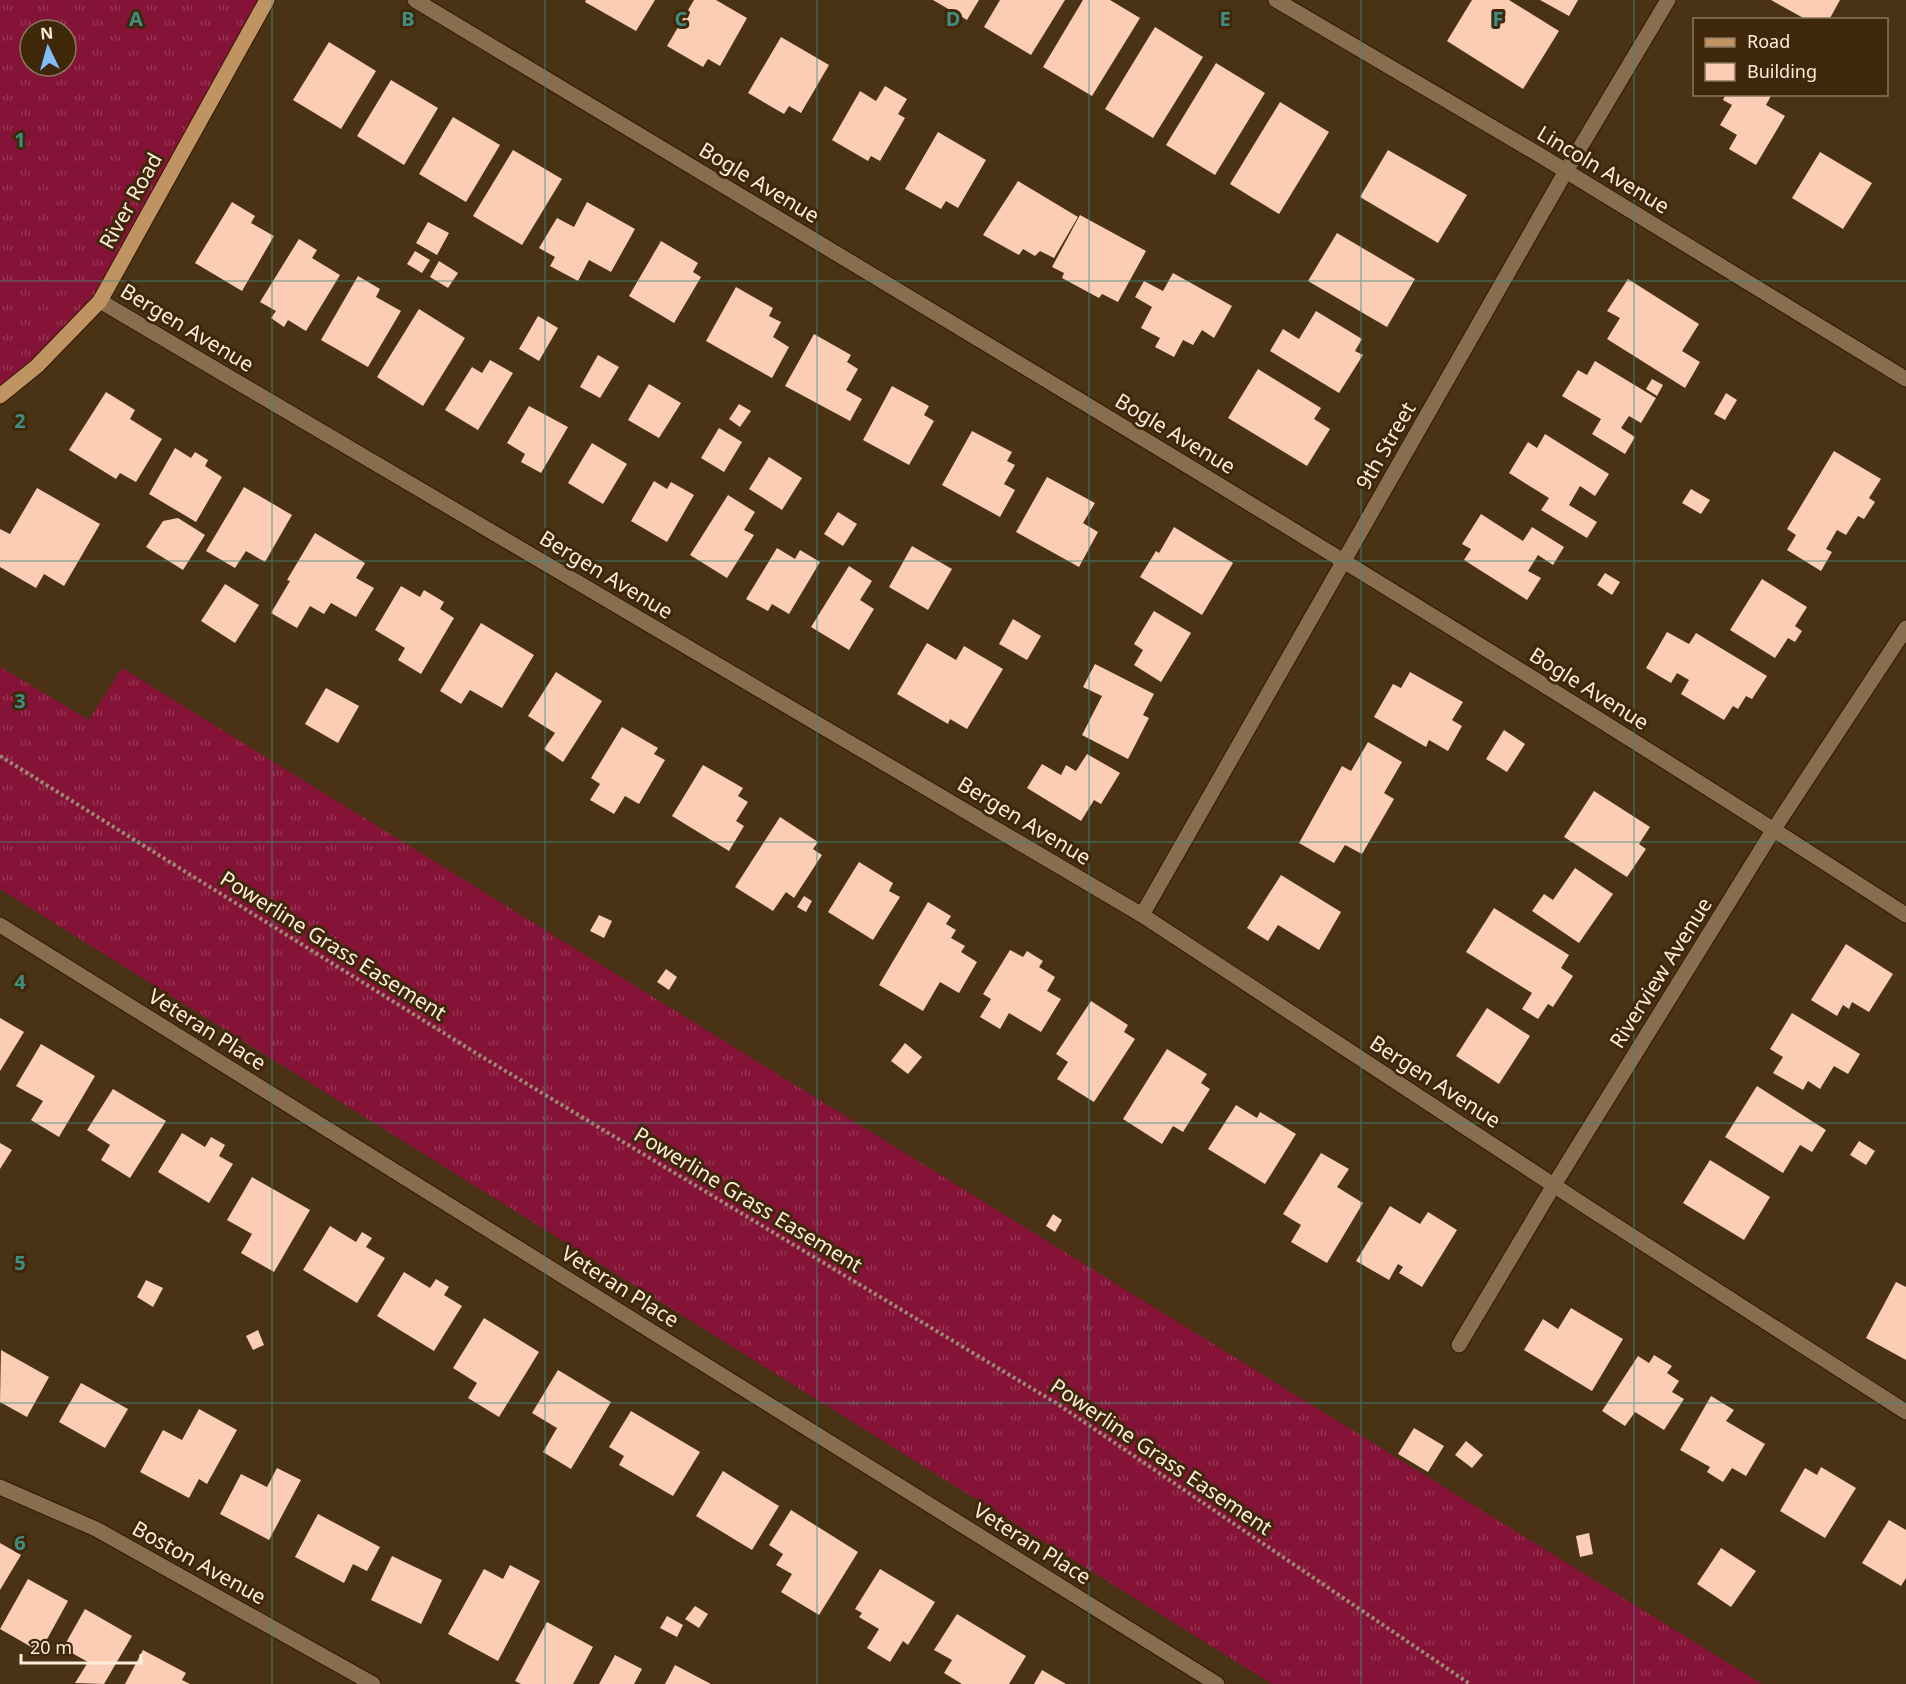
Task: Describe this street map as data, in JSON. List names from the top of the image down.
{
  "streets": {
    "main road": ["River Road"],
    "street": [
      "Lincoln Avenue",
      "Bogle Avenue",
      "Bergen Avenue",
      "9th Street",
      "Riverview Avenue",
      "Veteran Place",
      "Boston Avenue"
    ],
    "path": ["Powerline Grass Easement"]
  },
  "crossings": [
    ["Lincoln Avenue", "9th Street"],
    ["Bogle Avenue", "9th Street"],
    ["Bogle Avenue", "Riverview Avenue"],
    ["River Road", "Bergen Avenue"],
    ["Bergen Avenue", "9th Street"],
    ["Bergen Avenue", "Riverview Avenue"]
  ],
  "legend": ["Road", "Building"],
  "scale_bar": "20 m",
  "north": "top",
  "grid": {
    "columns": [
      "A",
      "B",
      "C",
      "D",
      "E",
      "F"
    ],
    "rows": [
      "1",
      "2",
      "3",
      "4",
      "5",
      "6"
    ]
  }
}
